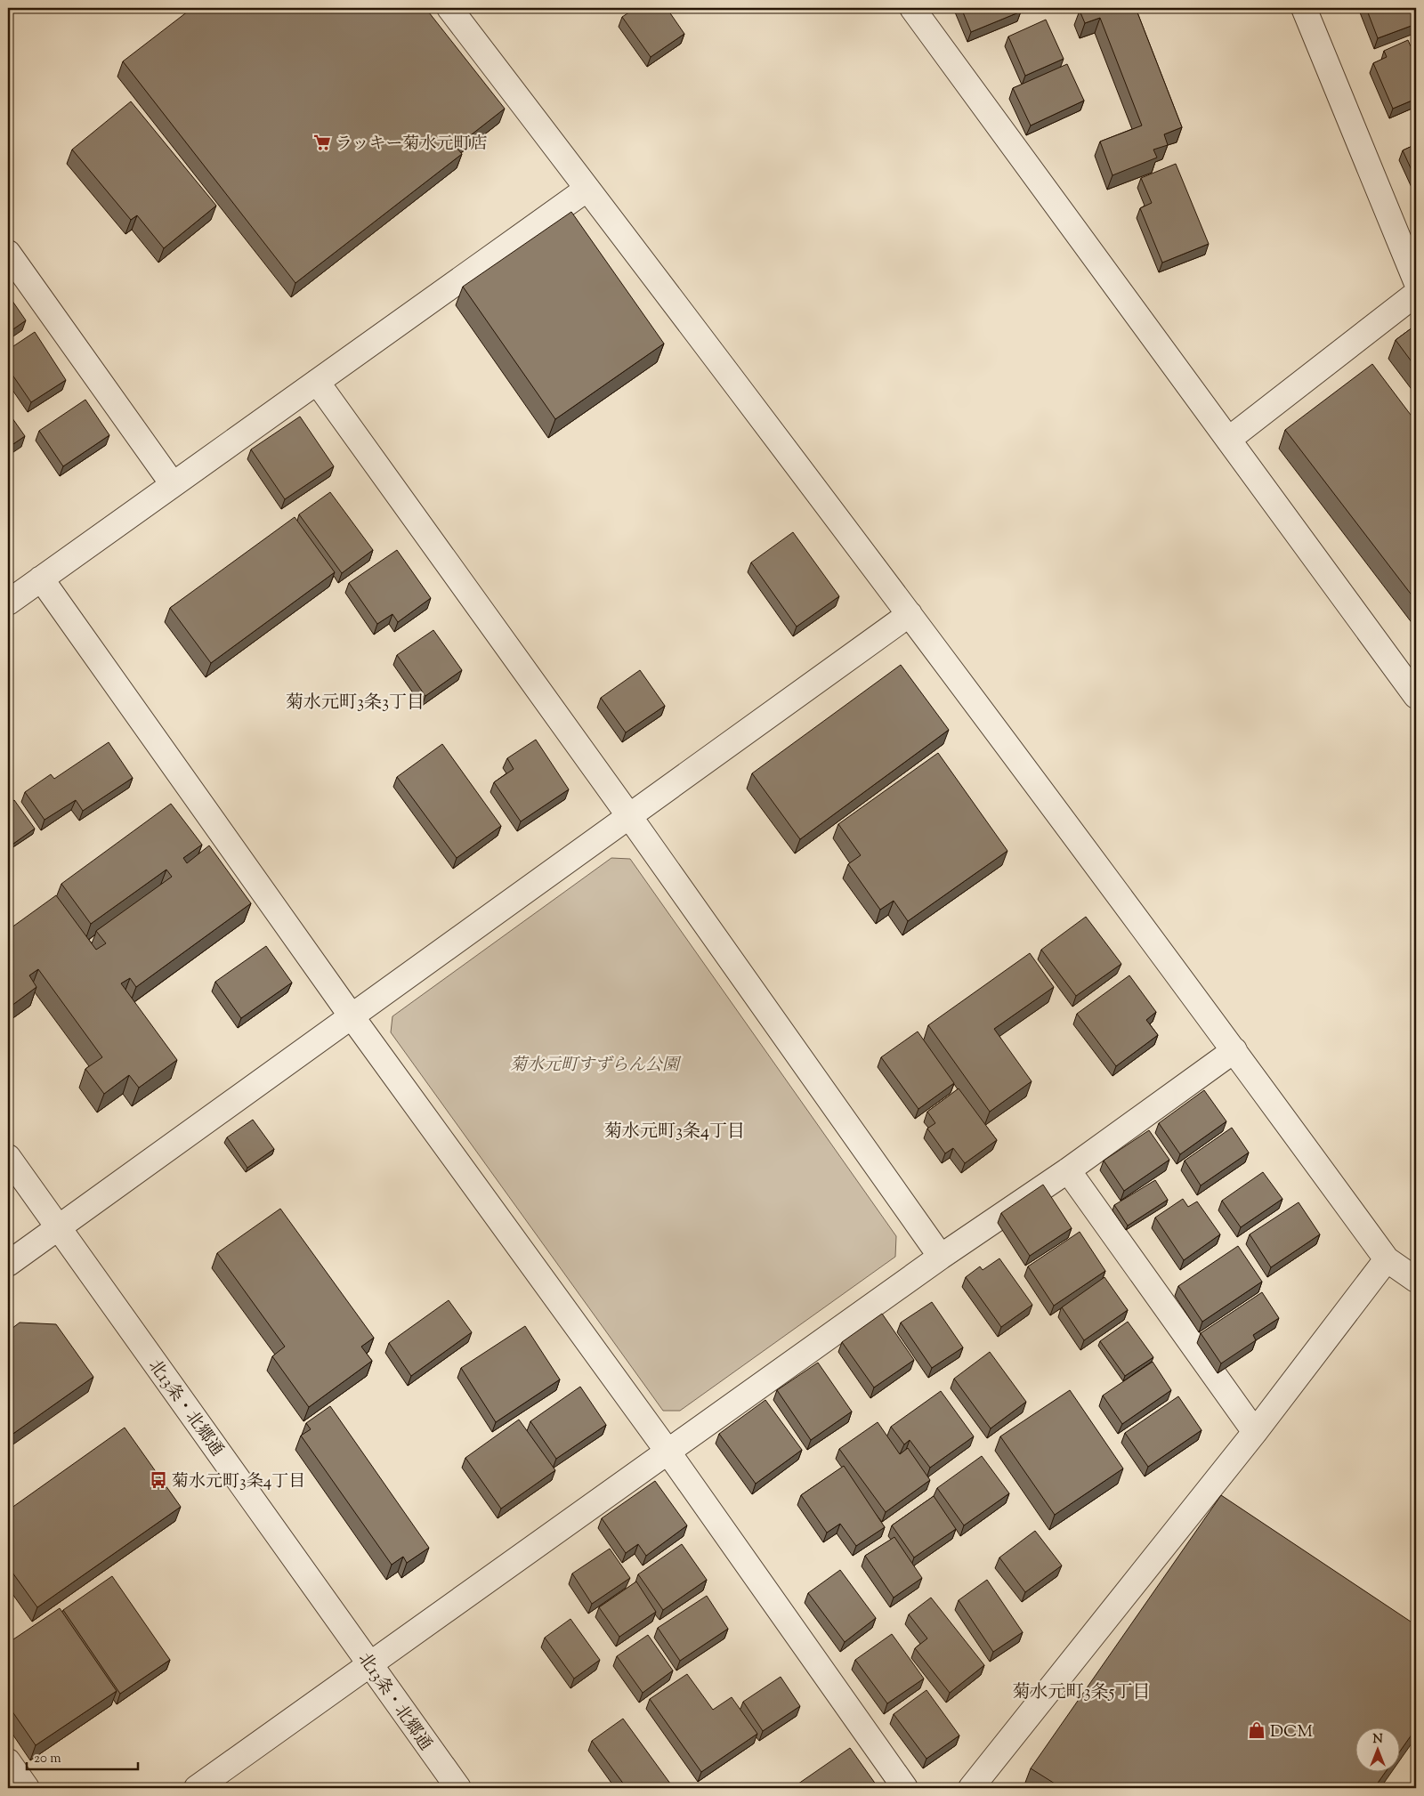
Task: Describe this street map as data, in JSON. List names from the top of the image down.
{
  "streets": {
    "street": ["北13条・北郷通"]
  },
  "districts": ["菊水元町3条3丁目", "菊水元町3条4丁目", "菊水元町3条5丁目"],
  "parks": ["菊水元町すずらん公園"],
  "places": {
    "supermarket": ["ラッキー菊水元町店"],
    "bus stop": ["菊水元町3条4丁目"],
    "shop": ["DCM"]
  },
  "scale_bar": "20 m",
  "north": "top"
}
